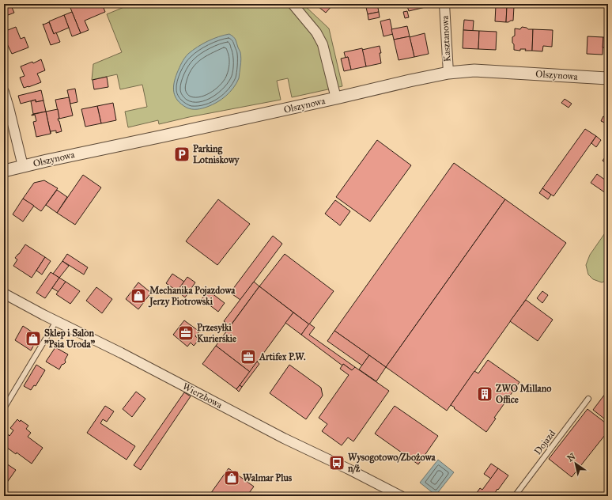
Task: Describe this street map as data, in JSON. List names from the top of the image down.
{
  "streets": {
    "street": ["Kasztanowa", "Olszynowa", "Wierzbowa"],
    "lane": ["Dojazd"]
  },
  "crossings": [
    ["Kasztanowa", "Olszynowa"]
  ],
  "places": {
    "parking": ["Parking Lotniskowy"],
    "shop": ["Mechanika Pojazdowa Jerzy Piotrowski", "Sklep i Salon \"Psia Uroda\"", "Walmar Plus"],
    "office": ["Przesyłki Kurierskie", "Artifex P.W."],
    "building": ["ZWO Millano Office"],
    "bus stop": ["Wysogotowo/Zbożowa n/ż"]
  },
  "north": "top left"
}
